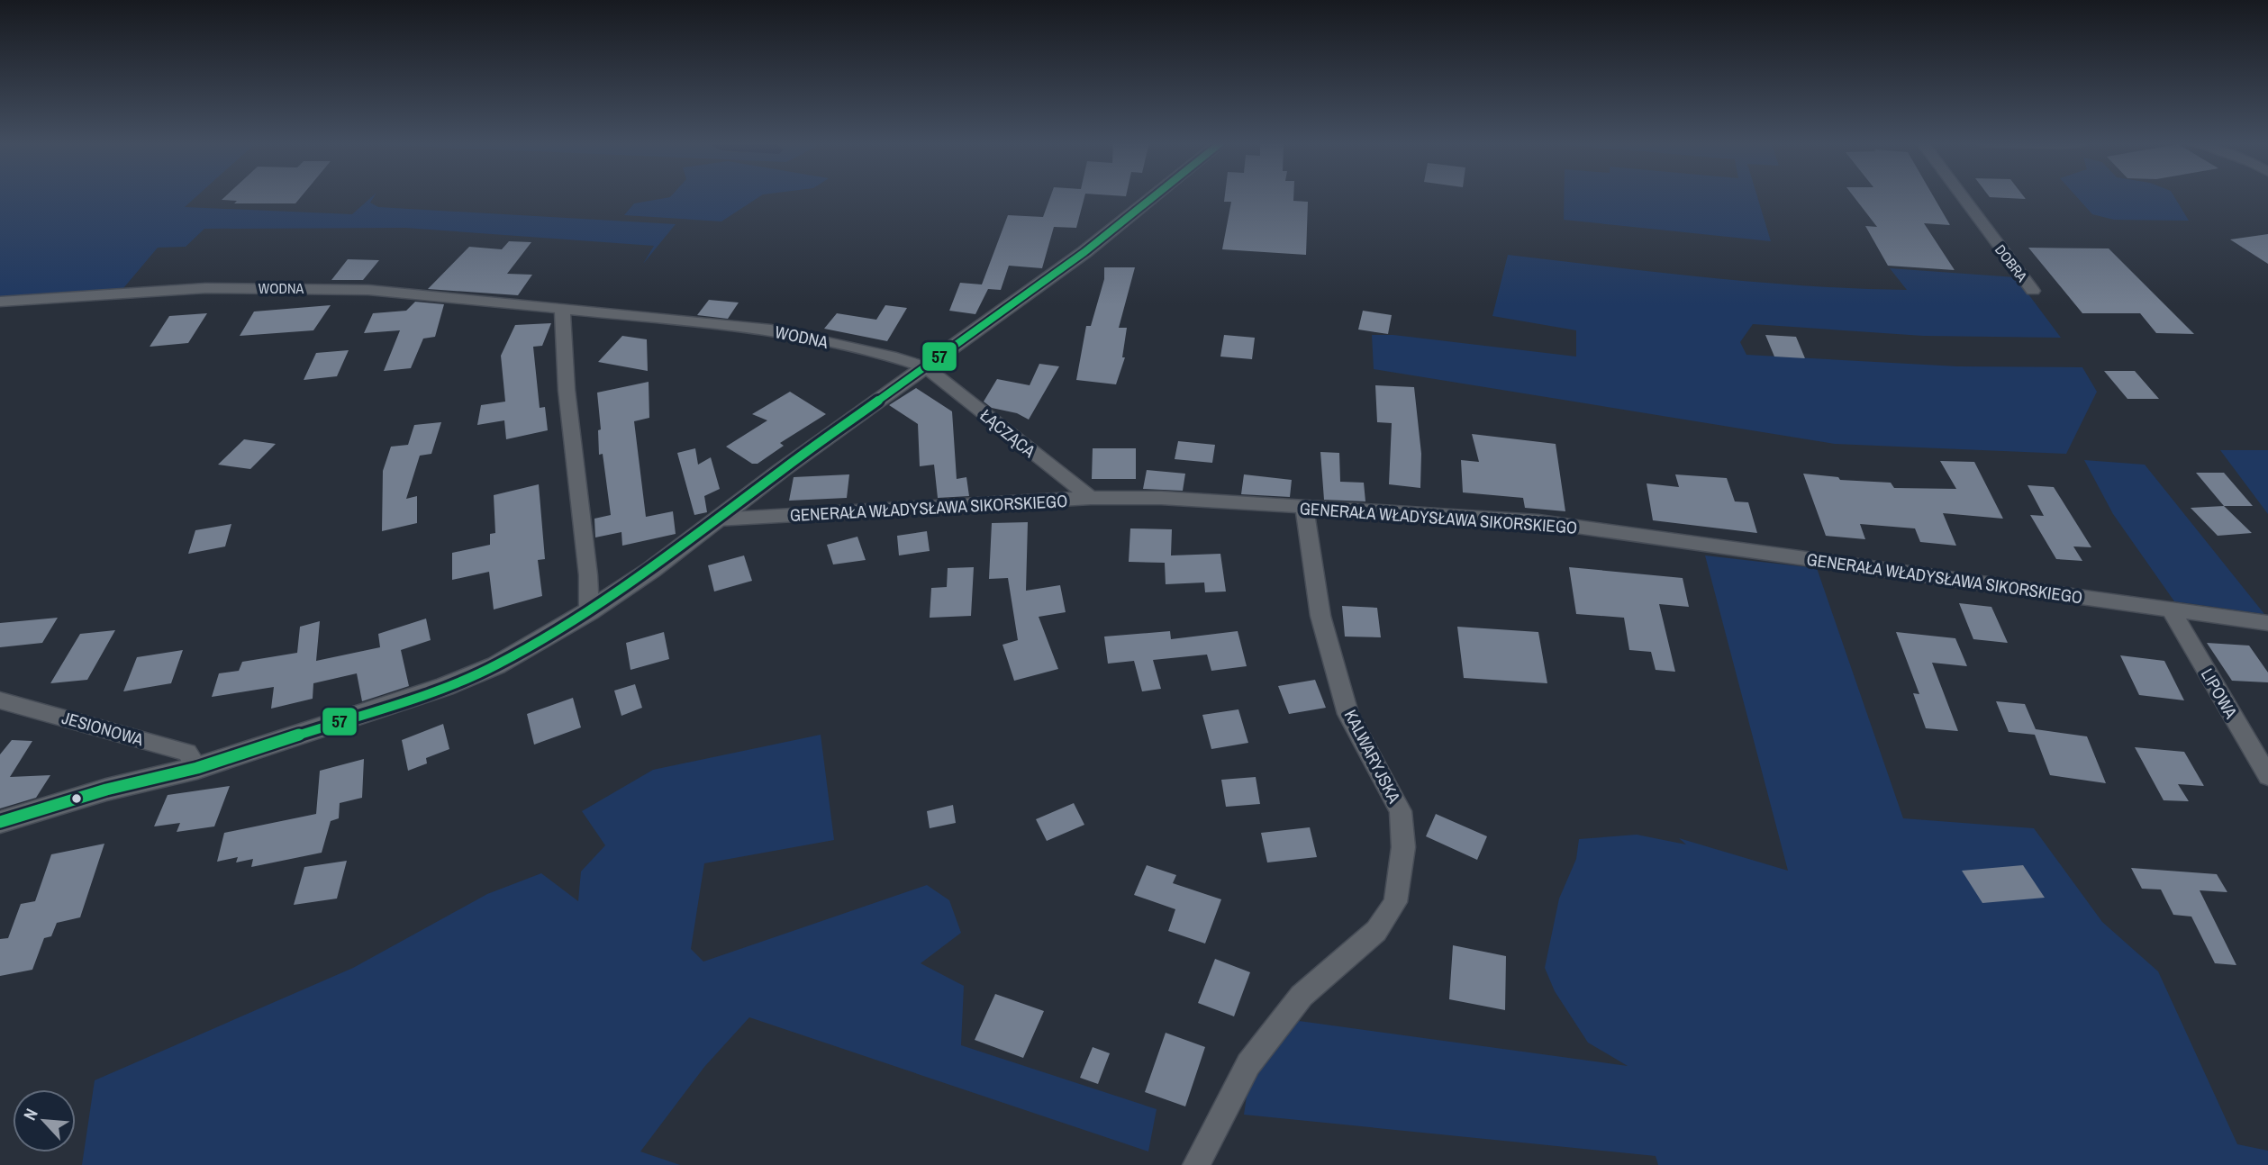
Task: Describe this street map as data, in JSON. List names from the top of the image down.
{
  "streets": {
    "street": [
      "DOBRA",
      "WODNA",
      "ŁĄCZĄCA",
      "GENERAŁA WŁADYSŁAWA SIKORSKIEGO",
      "LIPOWA",
      "JESIONOWA",
      "KALWARYJSKA"
    ]
  },
  "crossings": [
    ["WODNA", "ŁĄCZĄCA"],
    ["ŁĄCZĄCA", "GENERAŁA WŁADYSŁAWA SIKORSKIEGO"],
    ["GENERAŁA WŁADYSŁAWA SIKORSKIEGO", "LIPOWA"],
    ["GENERAŁA WŁADYSŁAWA SIKORSKIEGO", "KALWARYJSKA"]
  ],
  "lines": ["transit line 57"],
  "north": "top left"
}
